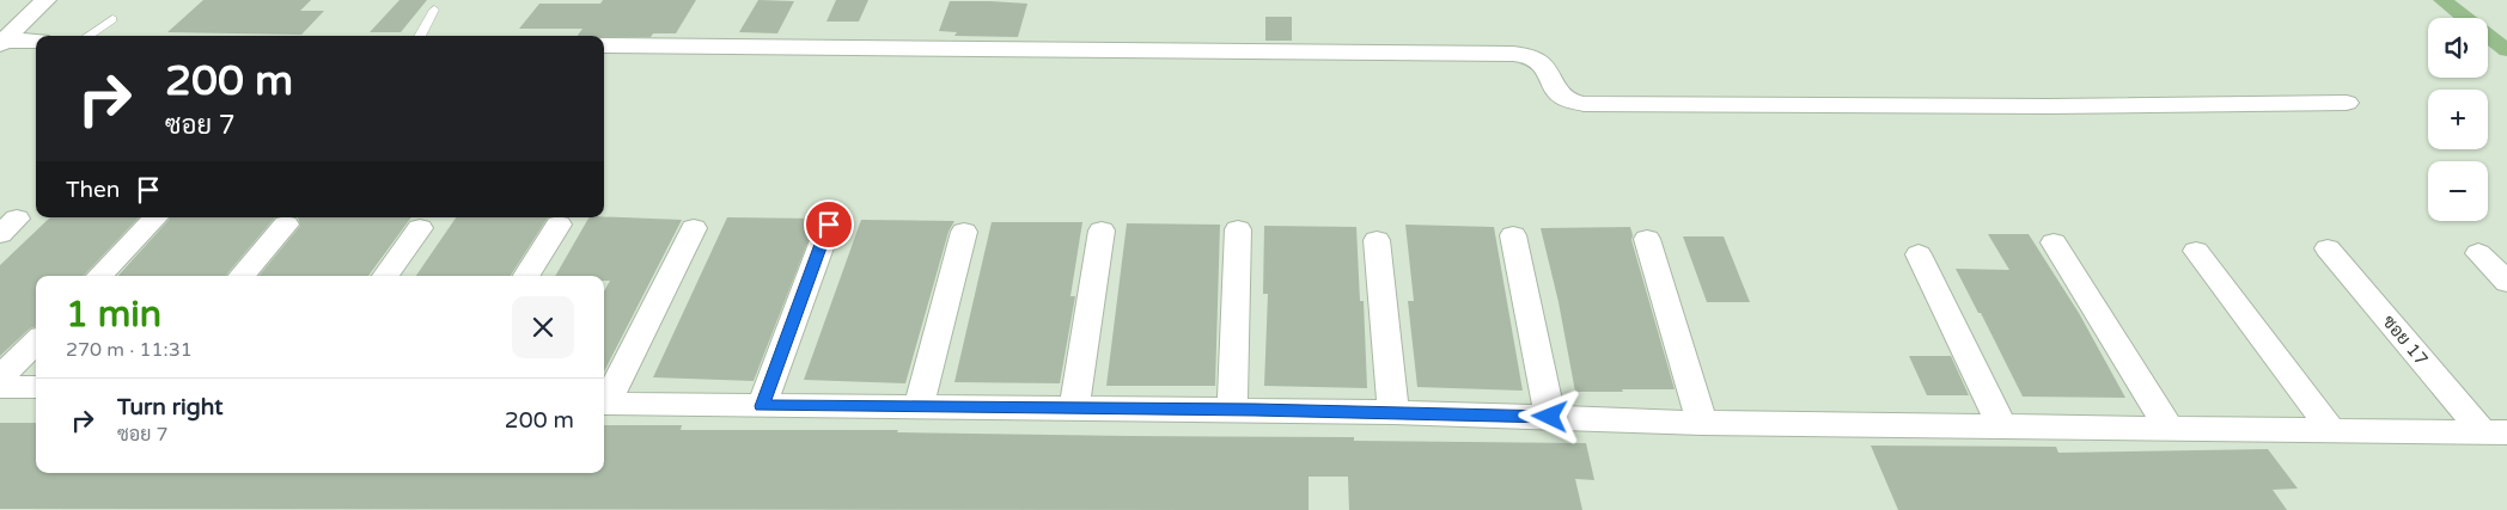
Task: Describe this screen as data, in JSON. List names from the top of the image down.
{
  "streets": {
    "street": ["ซอย 17"]
  },
  "page": {
    "map_buttons": ["+", "−"],
    "turn": ["200 m", "ซอย 7"],
    "then": "Then",
    "heading": ["1 min", "270 m · 11:31"],
    "list": [
      {
        "name": "Turn right",
        "note": "ซอย 7",
        "value": "200 m"
      }
    ]
  }
}
